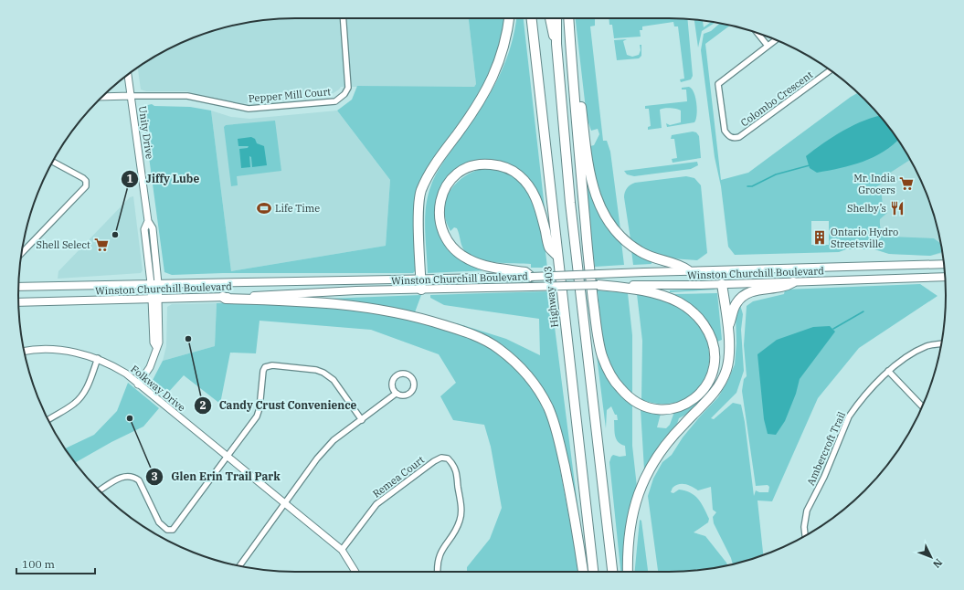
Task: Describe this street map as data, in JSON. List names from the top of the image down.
{
  "streets": {
    "highway": ["Highway 403"],
    "main road": ["Winston Churchill Boulevard"],
    "street": [
      "Pepper Mill Court",
      "Colombo Crescent",
      "Unity Drive",
      "Folkway Drive",
      "Ambercroft Trail",
      "Remea Court"
    ]
  },
  "crossings": [
    ["Pepper Mill Court", "Unity Drive"],
    ["Unity Drive", "Winston Churchill Boulevard"],
    ["Folkway Drive", "Remea Court"]
  ],
  "places": {
    "supermarket": ["Mr. India Grocers", "Shell Select"],
    "sports": ["Life Time"],
    "restaurant": ["Shelby’s"],
    "other": ["Jiffy Lube", "Candy Crust Convenience", "Glen Erin Trail Park"],
    "building": ["Ontario Hydro Streetsville"]
  },
  "scale_bar": "100 m",
  "north": "bottom right"
}
